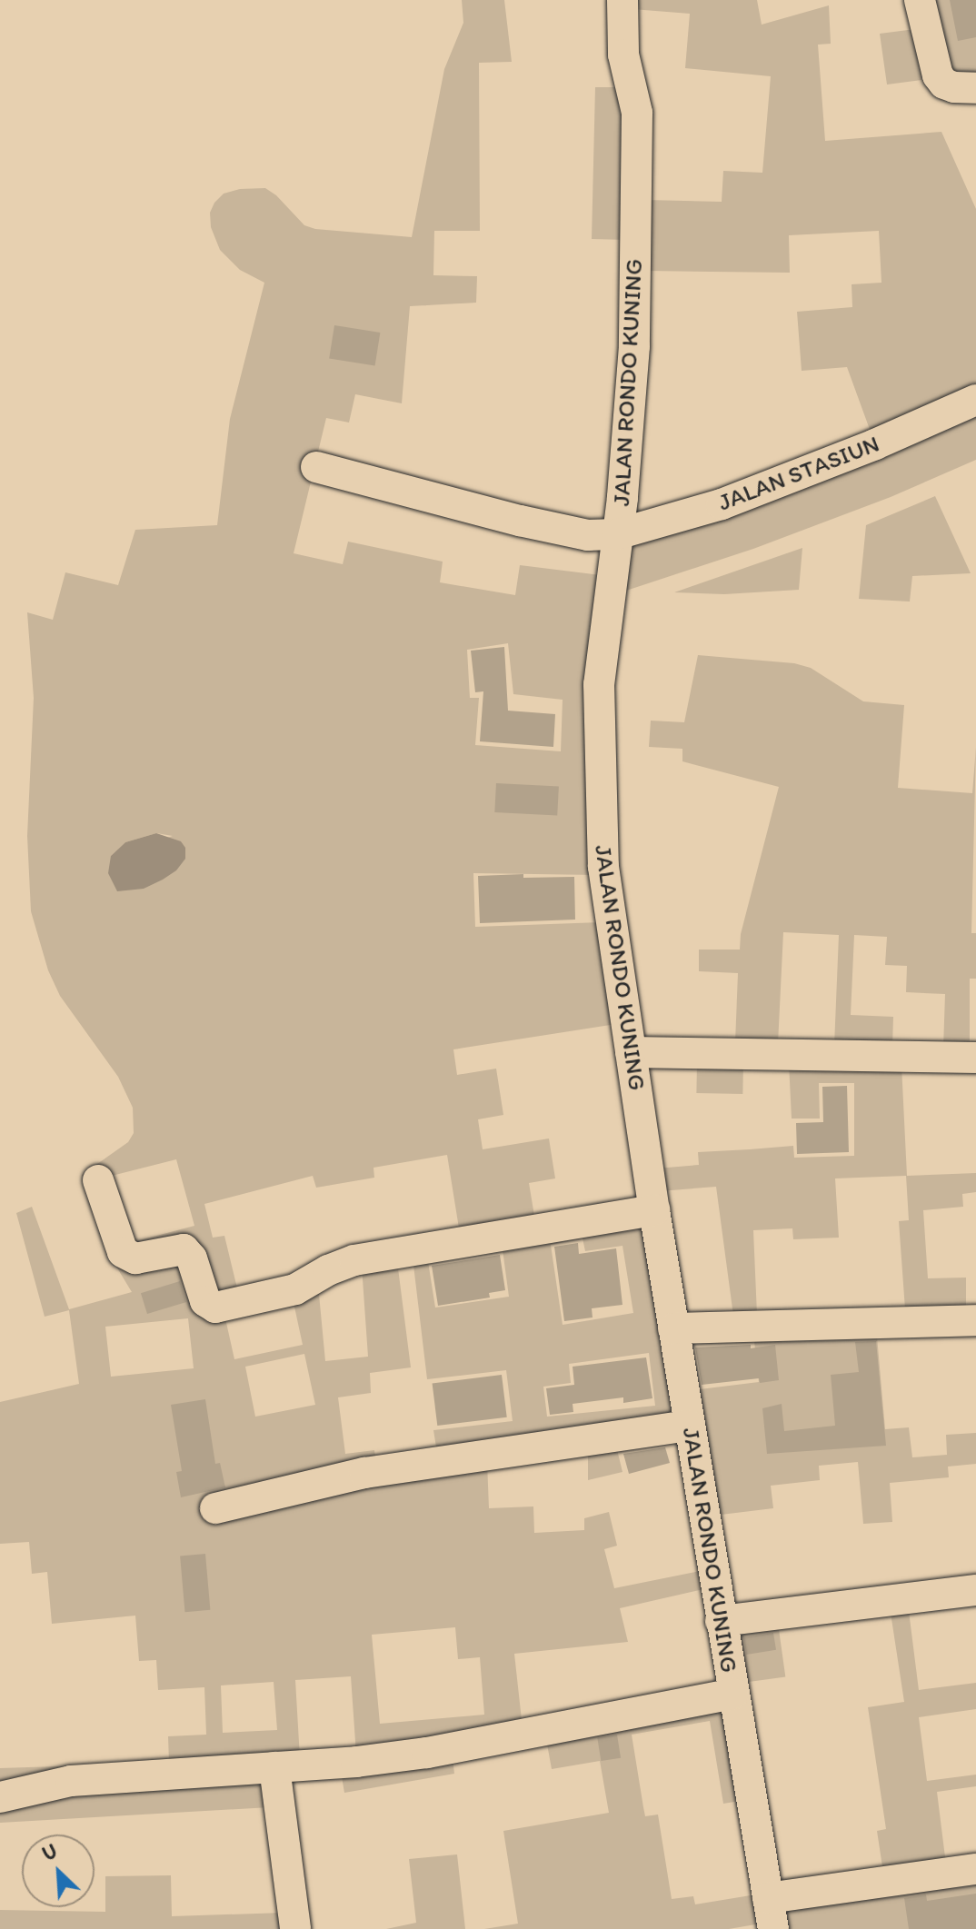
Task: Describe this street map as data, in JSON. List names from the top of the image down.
{
  "streets": {
    "street": ["JALAN RONDO KUNING", "JALAN STASIUN"]
  },
  "crossings": [
    ["JALAN RONDO KUNING", "JALAN STASIUN"]
  ],
  "north": "top left"
}
